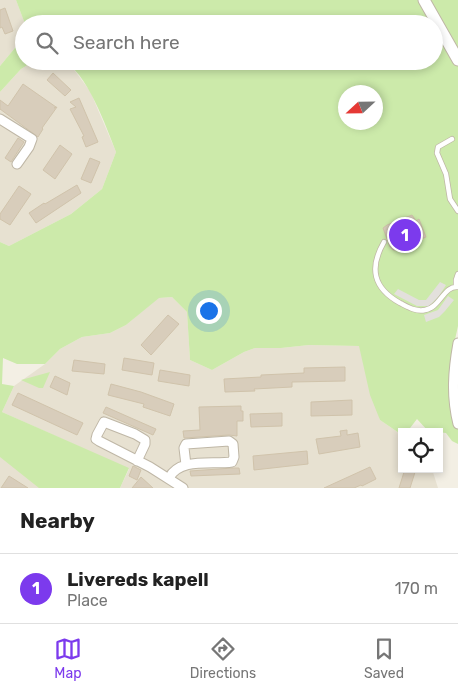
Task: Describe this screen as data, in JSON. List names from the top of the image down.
{
  "north": "left",
  "page": {
    "search": "Search here",
    "pins": "1",
    "heading": "Nearby",
    "list": [
      {
        "mark": "1",
        "name": "Livereds kapell",
        "note": "Place",
        "value": "170 m"
      }
    ],
    "nav": ["Map", "Directions", "Saved"]
  }
}
